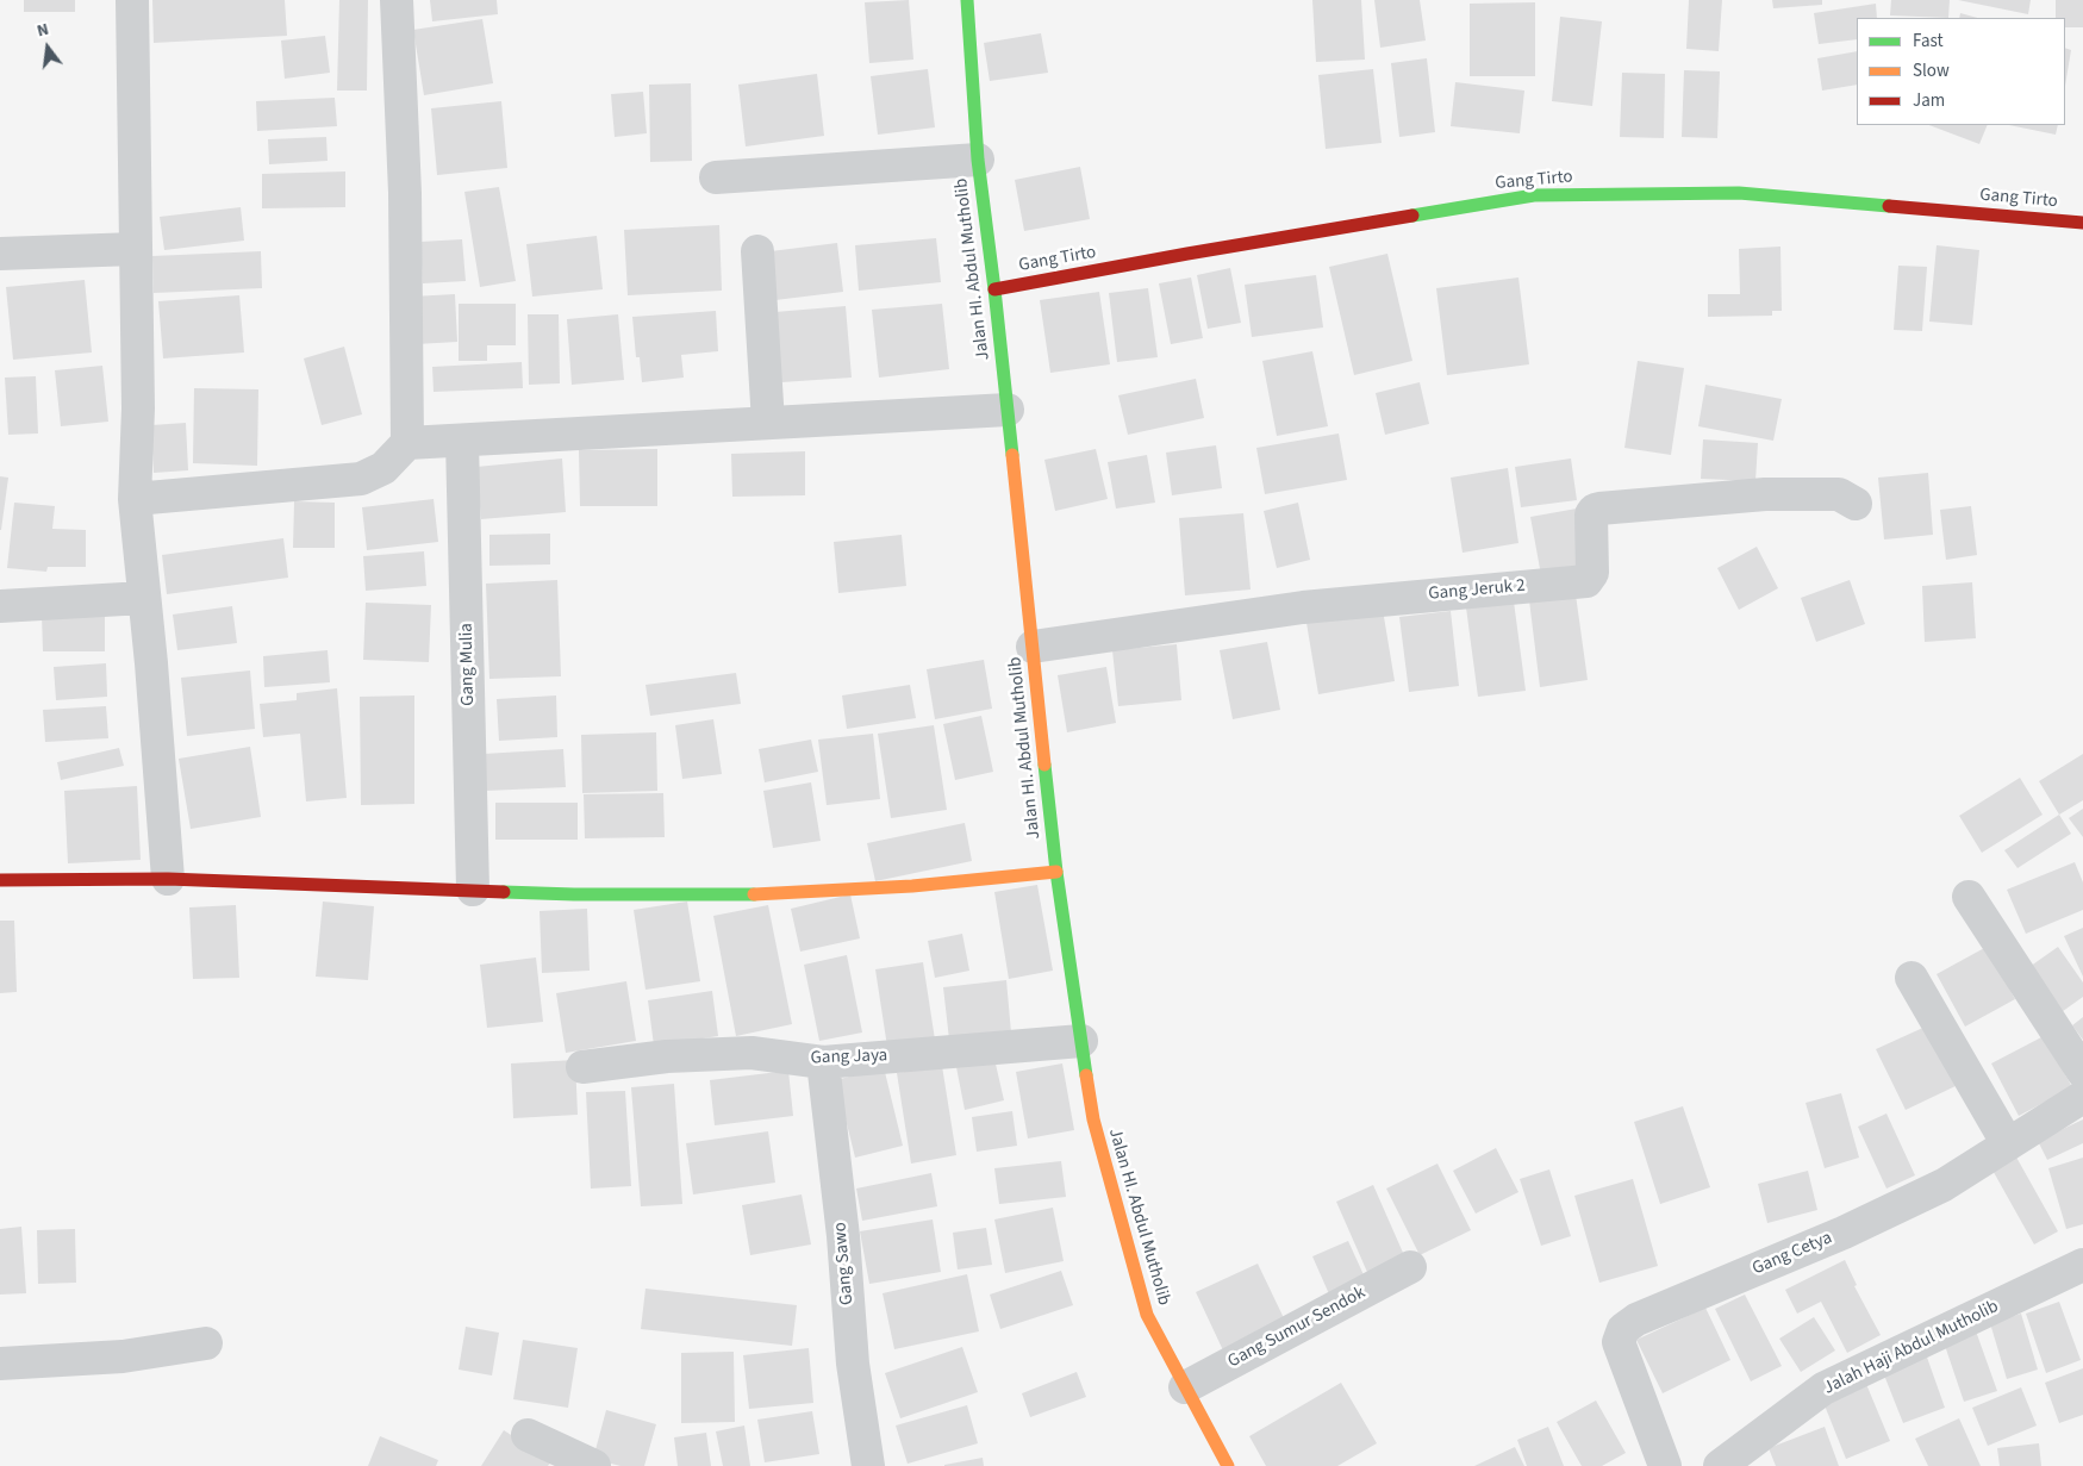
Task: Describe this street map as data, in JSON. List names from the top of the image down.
{
  "streets": {
    "street": [
      "Gang Tirto",
      "Jalan HI. Abdul Mutholib",
      "Gang Jeruk 2",
      "Gang Mulia",
      "Gang Jaya",
      "Gang Cetya",
      "Gang Sawo",
      "Gang Sumur Sendok",
      "Jalah Haji Abdul Mutholib"
    ]
  },
  "crossings": [
    ["Gang Tirto", "Jalan HI. Abdul Mutholib"],
    ["Jalan HI. Abdul Mutholib", "Gang Jeruk 2"],
    ["Jalan HI. Abdul Mutholib", "Gang Jaya"],
    ["Jalan HI. Abdul Mutholib", "Gang Sumur Sendok"],
    ["Gang Jaya", "Gang Sawo"]
  ],
  "legend": ["Fast", "Slow", "Jam"],
  "north": "top"
}
